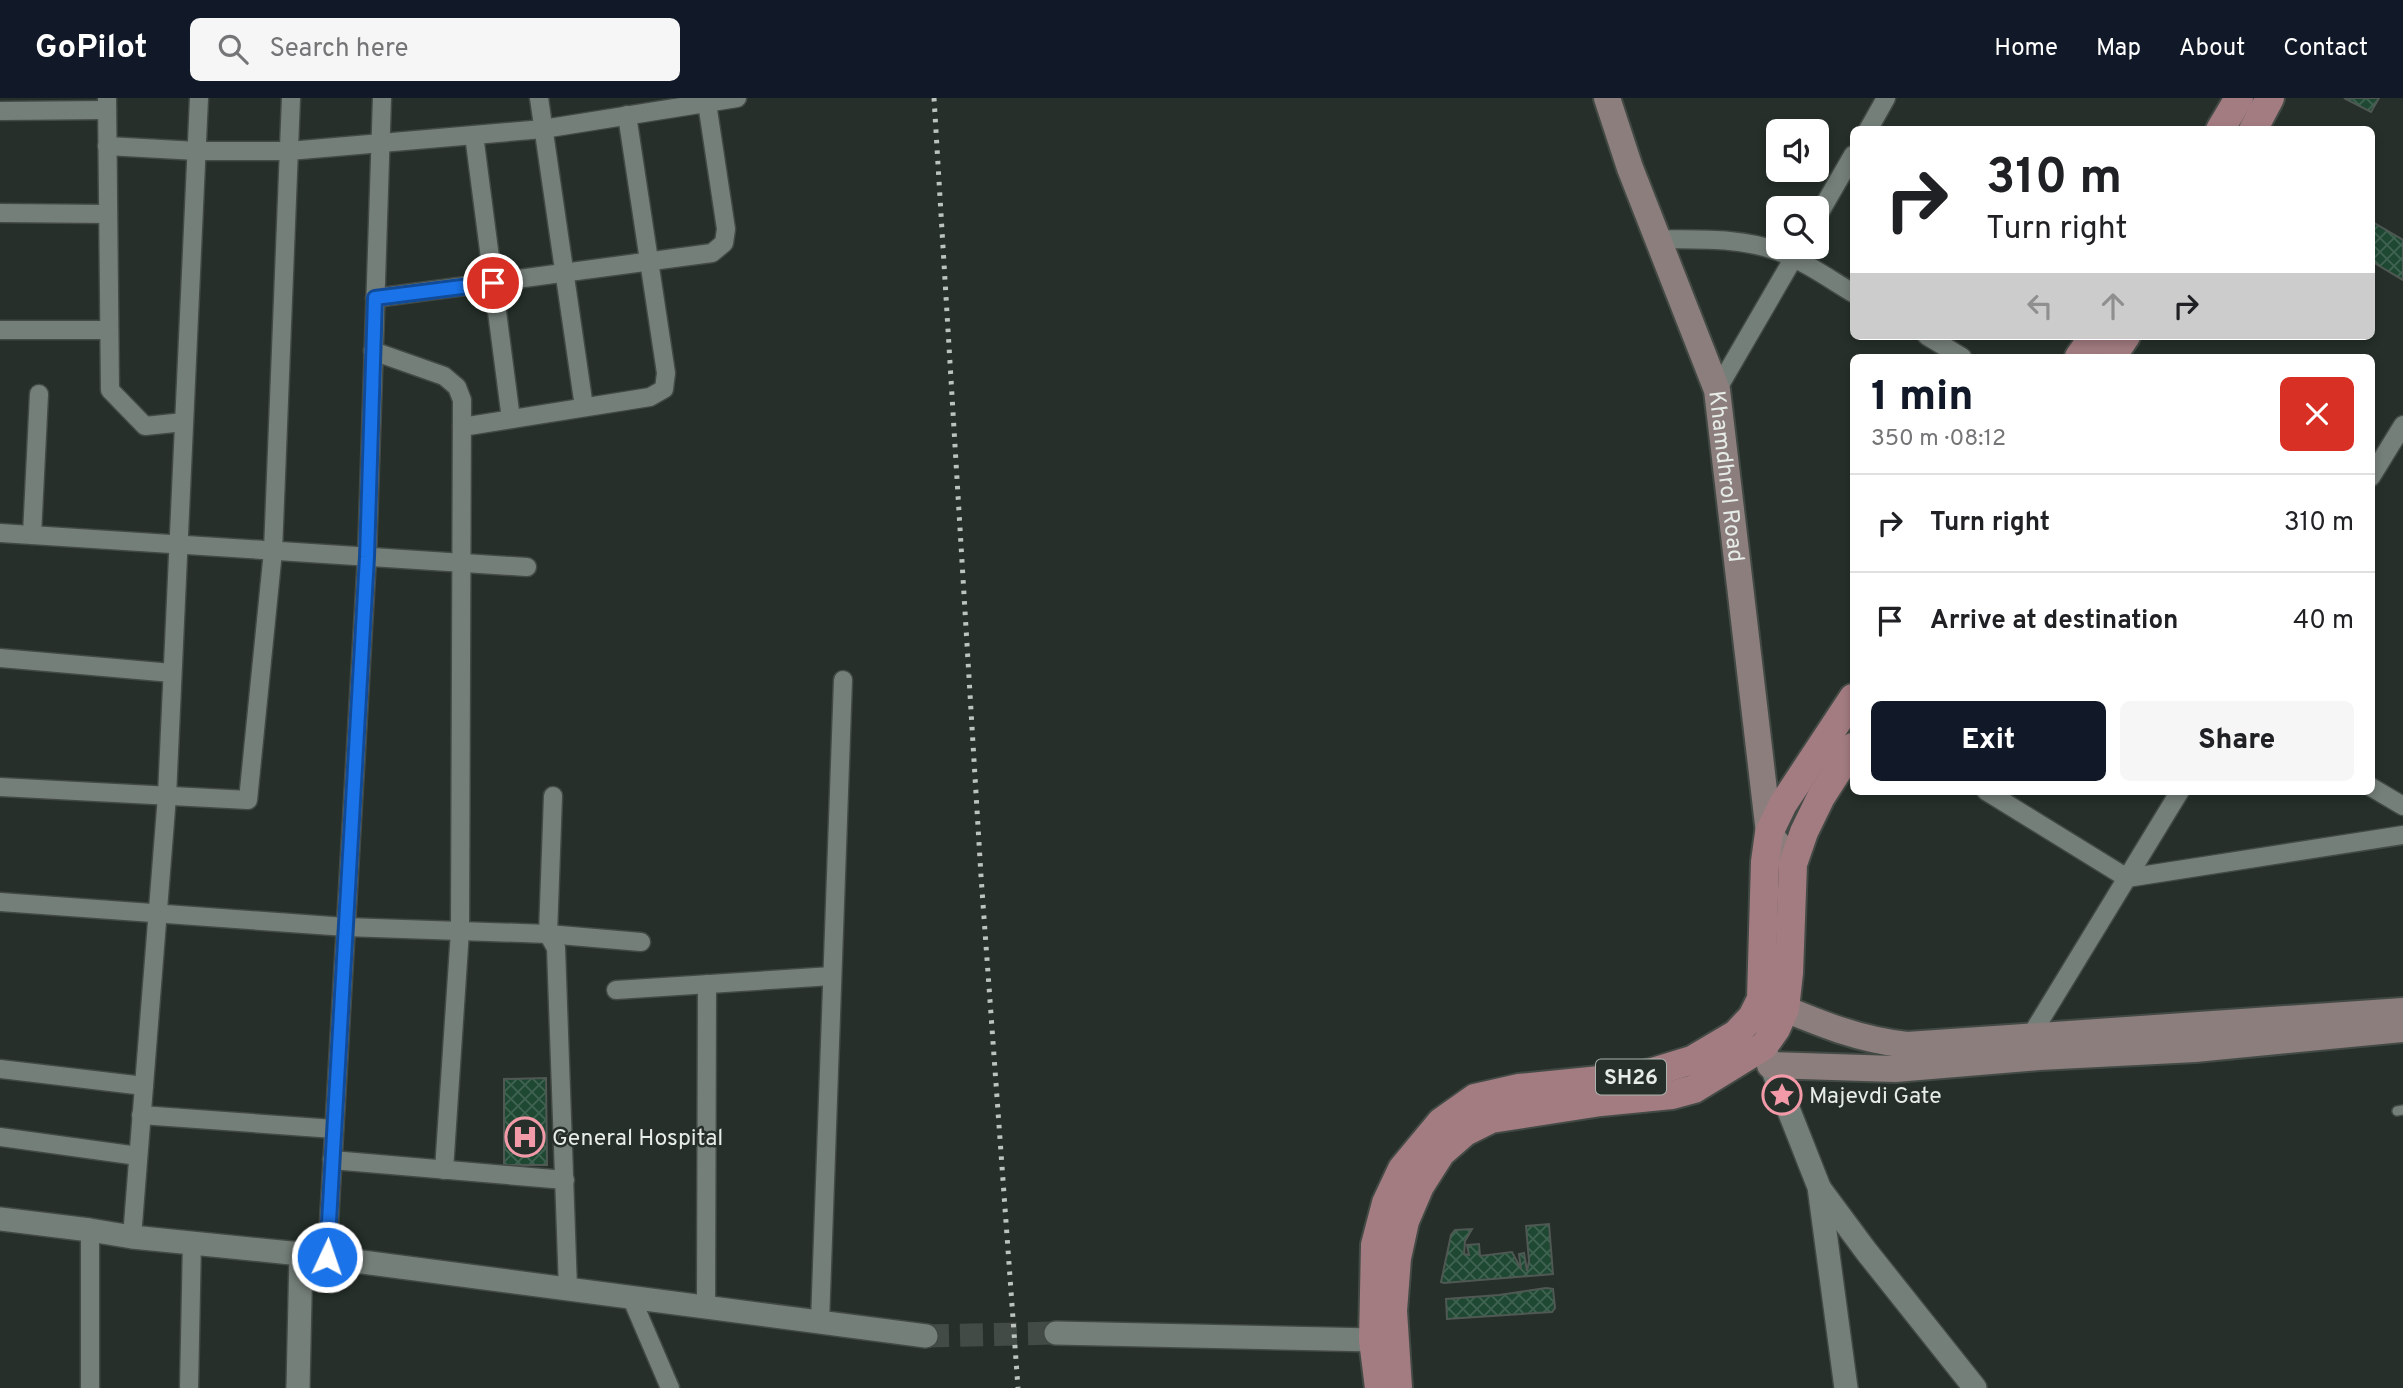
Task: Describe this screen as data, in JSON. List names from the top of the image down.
{
  "streets": {
    "main road": ["Khamdhrol Road", "SH26"]
  },
  "crossings": [
    ["Khamdhrol Road", "SH26"]
  ],
  "places": {
    "place": ["Majevdi Gate"],
    "hospital": ["General Hospital"]
  },
  "page": {
    "header": "GoPilot",
    "search": "Search here",
    "nav": [
      "Home",
      "Map",
      "About",
      "Contact"
    ],
    "turn": ["310 m", "Turn right"],
    "heading": ["1 min", "350 m · 08:12"],
    "list": [
      {
        "name": "Turn right",
        "value": "310 m"
      },
      {
        "name": "Arrive at destination",
        "value": "40 m"
      }
    ],
    "buttons": ["Exit", "Share"]
  }
}
